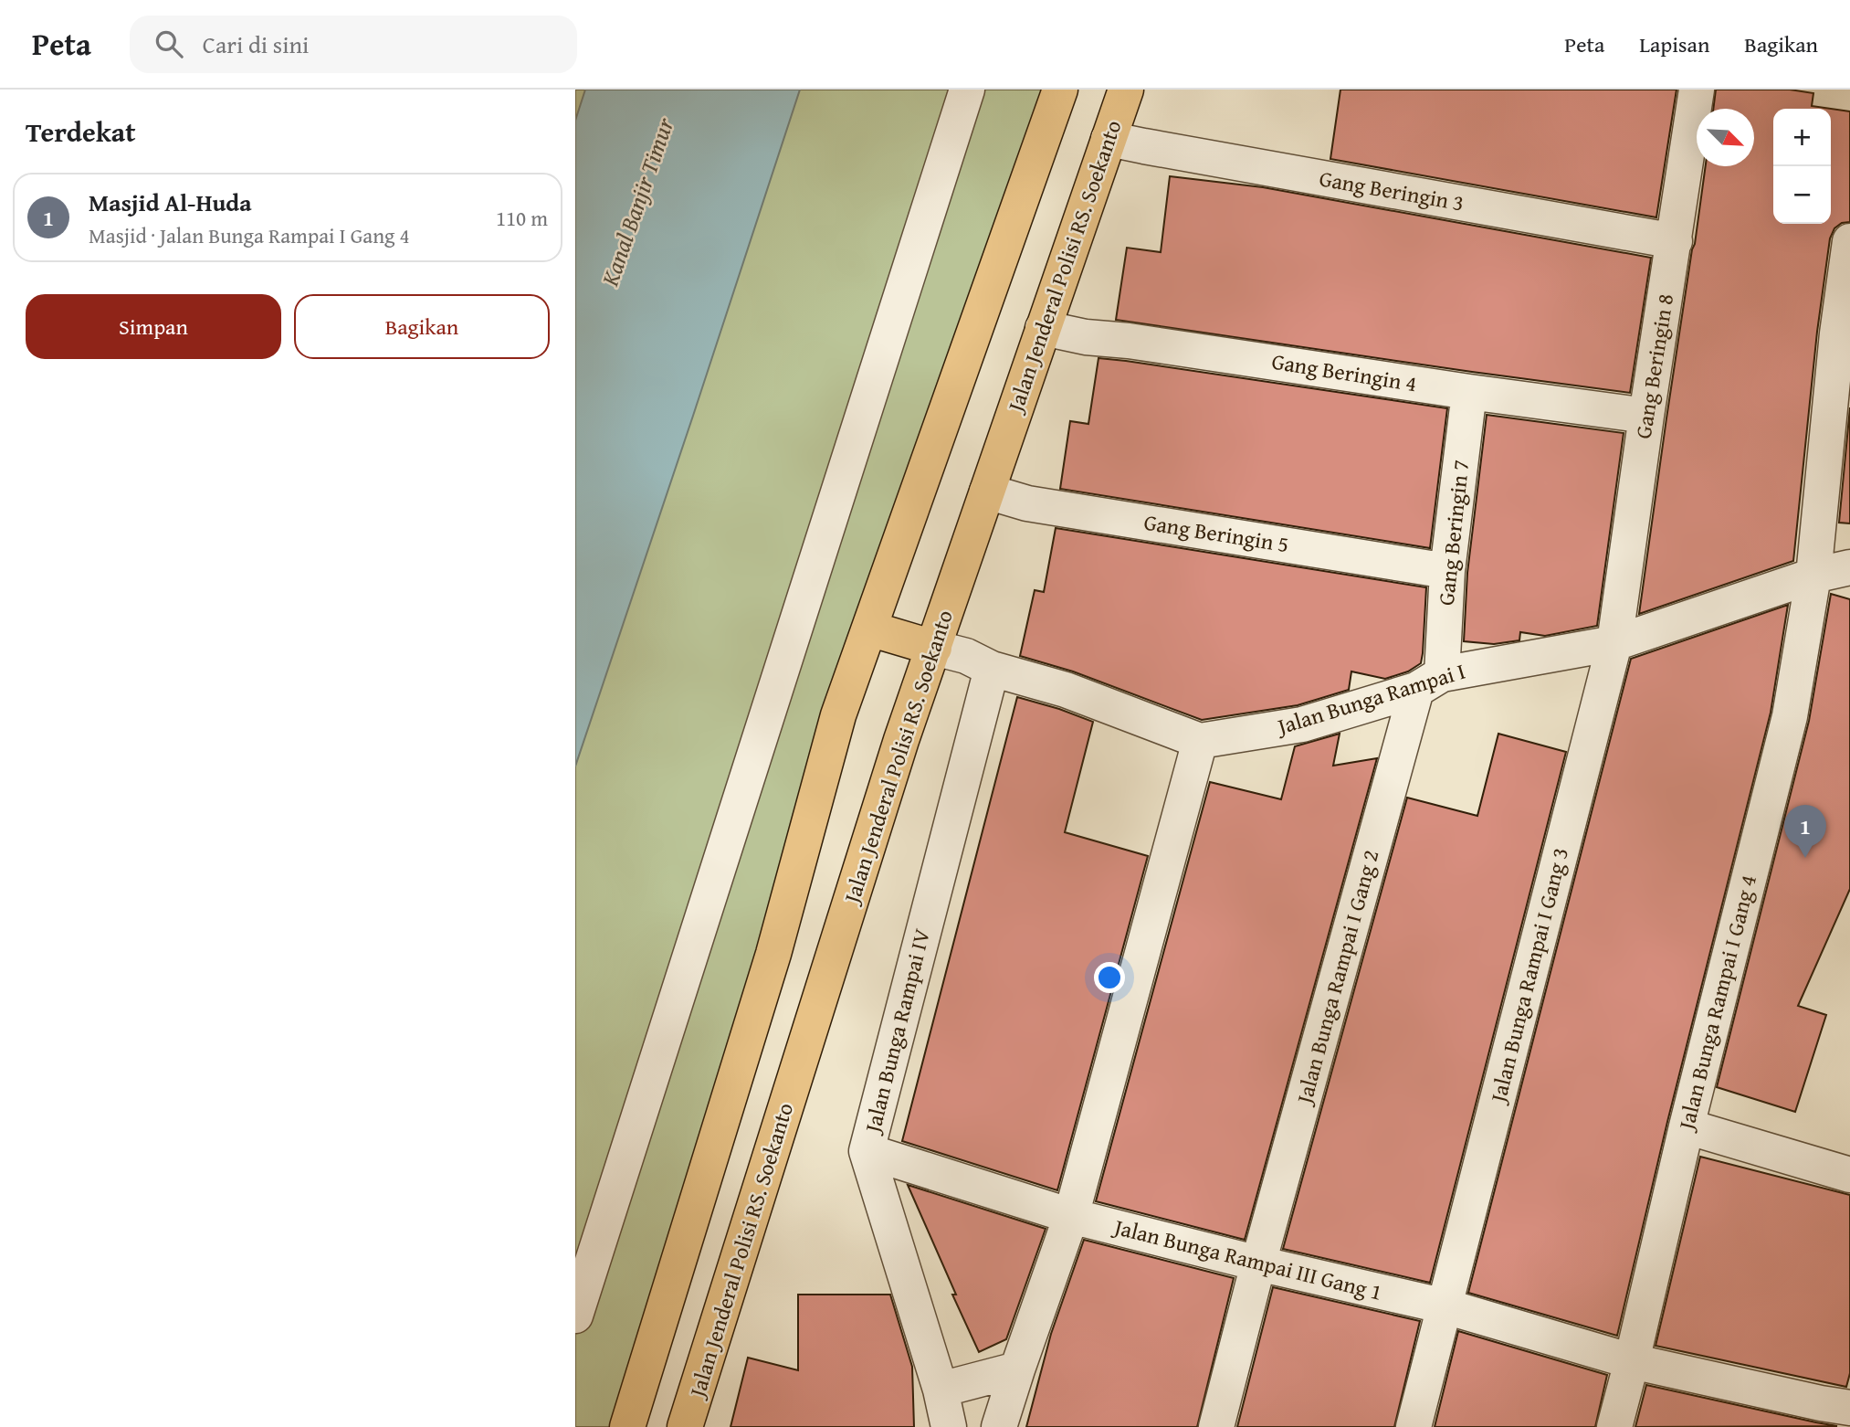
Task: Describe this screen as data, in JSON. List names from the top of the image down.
{
  "streets": {
    "main road": ["Jalan Jenderal Polisi RS. Soekanto"],
    "street": [
      "Gang Beringin 3",
      "Gang Beringin 8",
      "Gang Beringin 4",
      "Gang Beringin 7",
      "Gang Beringin 5",
      "Jalan Bunga Rampai I",
      "Jalan Bunga Rampai I Gang 3",
      "Jalan Bunga Rampai I Gang 2",
      "Jalan Bunga Rampai I Gang 4",
      "Jalan Bunga Rampai IV",
      "Jalan Bunga Rampai III Gang 1"
    ]
  },
  "crossings": [
    ["Gang Beringin 3", "Jalan Jenderal Polisi RS. Soekanto"],
    ["Gang Beringin 3", "Gang Beringin 8"],
    ["Jalan Jenderal Polisi RS. Soekanto", "Gang Beringin 4"],
    ["Jalan Jenderal Polisi RS. Soekanto", "Gang Beringin 5"],
    ["Jalan Jenderal Polisi RS. Soekanto", "Jalan Bunga Rampai I"],
    ["Gang Beringin 8", "Gang Beringin 4"],
    ["Gang Beringin 8", "Jalan Bunga Rampai I"],
    ["Gang Beringin 8", "Jalan Bunga Rampai I Gang 3"],
    ["Gang Beringin 4", "Gang Beringin 7"],
    ["Gang Beringin 7", "Gang Beringin 5"],
    ["Gang Beringin 7", "Jalan Bunga Rampai I"],
    ["Gang Beringin 7", "Jalan Bunga Rampai I Gang 2"],
    ["Jalan Bunga Rampai I", "Jalan Bunga Rampai I Gang 3"],
    ["Jalan Bunga Rampai I", "Jalan Bunga Rampai I Gang 2"],
    ["Jalan Bunga Rampai I", "Jalan Bunga Rampai I Gang 4"],
    ["Jalan Bunga Rampai I", "Jalan Bunga Rampai IV"],
    ["Jalan Bunga Rampai I Gang 3", "Jalan Bunga Rampai III Gang 1"],
    ["Jalan Bunga Rampai I Gang 2", "Jalan Bunga Rampai III Gang 1"],
    ["Jalan Bunga Rampai I Gang 4", "Jalan Bunga Rampai III Gang 1"],
    ["Jalan Bunga Rampai IV", "Jalan Bunga Rampai III Gang 1"]
  ],
  "water": ["Kanal Banjir Timur"],
  "north": "bottom right",
  "page": {
    "header": "Peta",
    "search": "Cari di sini",
    "nav": ["Peta", "Lapisan", "Bagikan"],
    "heading": "Terdekat",
    "map_buttons": ["+", "−"],
    "list": [
      {
        "mark": "1",
        "name": "Masjid Al-Huda",
        "note": "Masjid · Jalan Bunga Rampai I Gang 4",
        "value": "110 m"
      }
    ],
    "buttons": ["Simpan", "Bagikan"],
    "pins": "1"
  }
}
